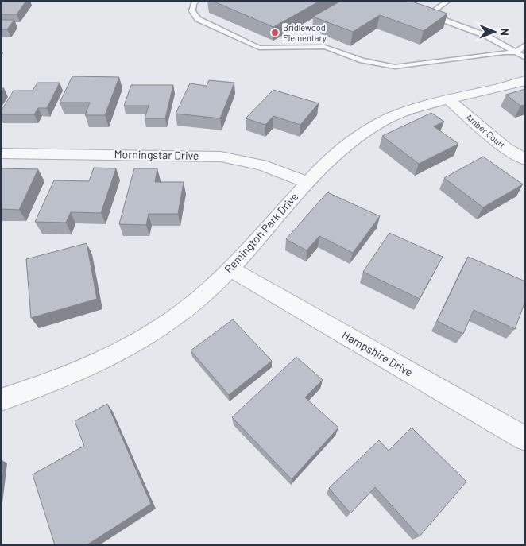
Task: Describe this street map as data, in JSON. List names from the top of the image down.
{
  "streets": {
    "street": [
      "Amber Court",
      "Morningstar Drive",
      "Remington Park Drive",
      "Hampshire Drive"
    ]
  },
  "crossings": [
    ["Amber Court", "Remington Park Drive"],
    ["Morningstar Drive", "Remington Park Drive"],
    ["Remington Park Drive", "Hampshire Drive"]
  ],
  "places": ["Bridlewood Elementary"],
  "north": "right"
}
